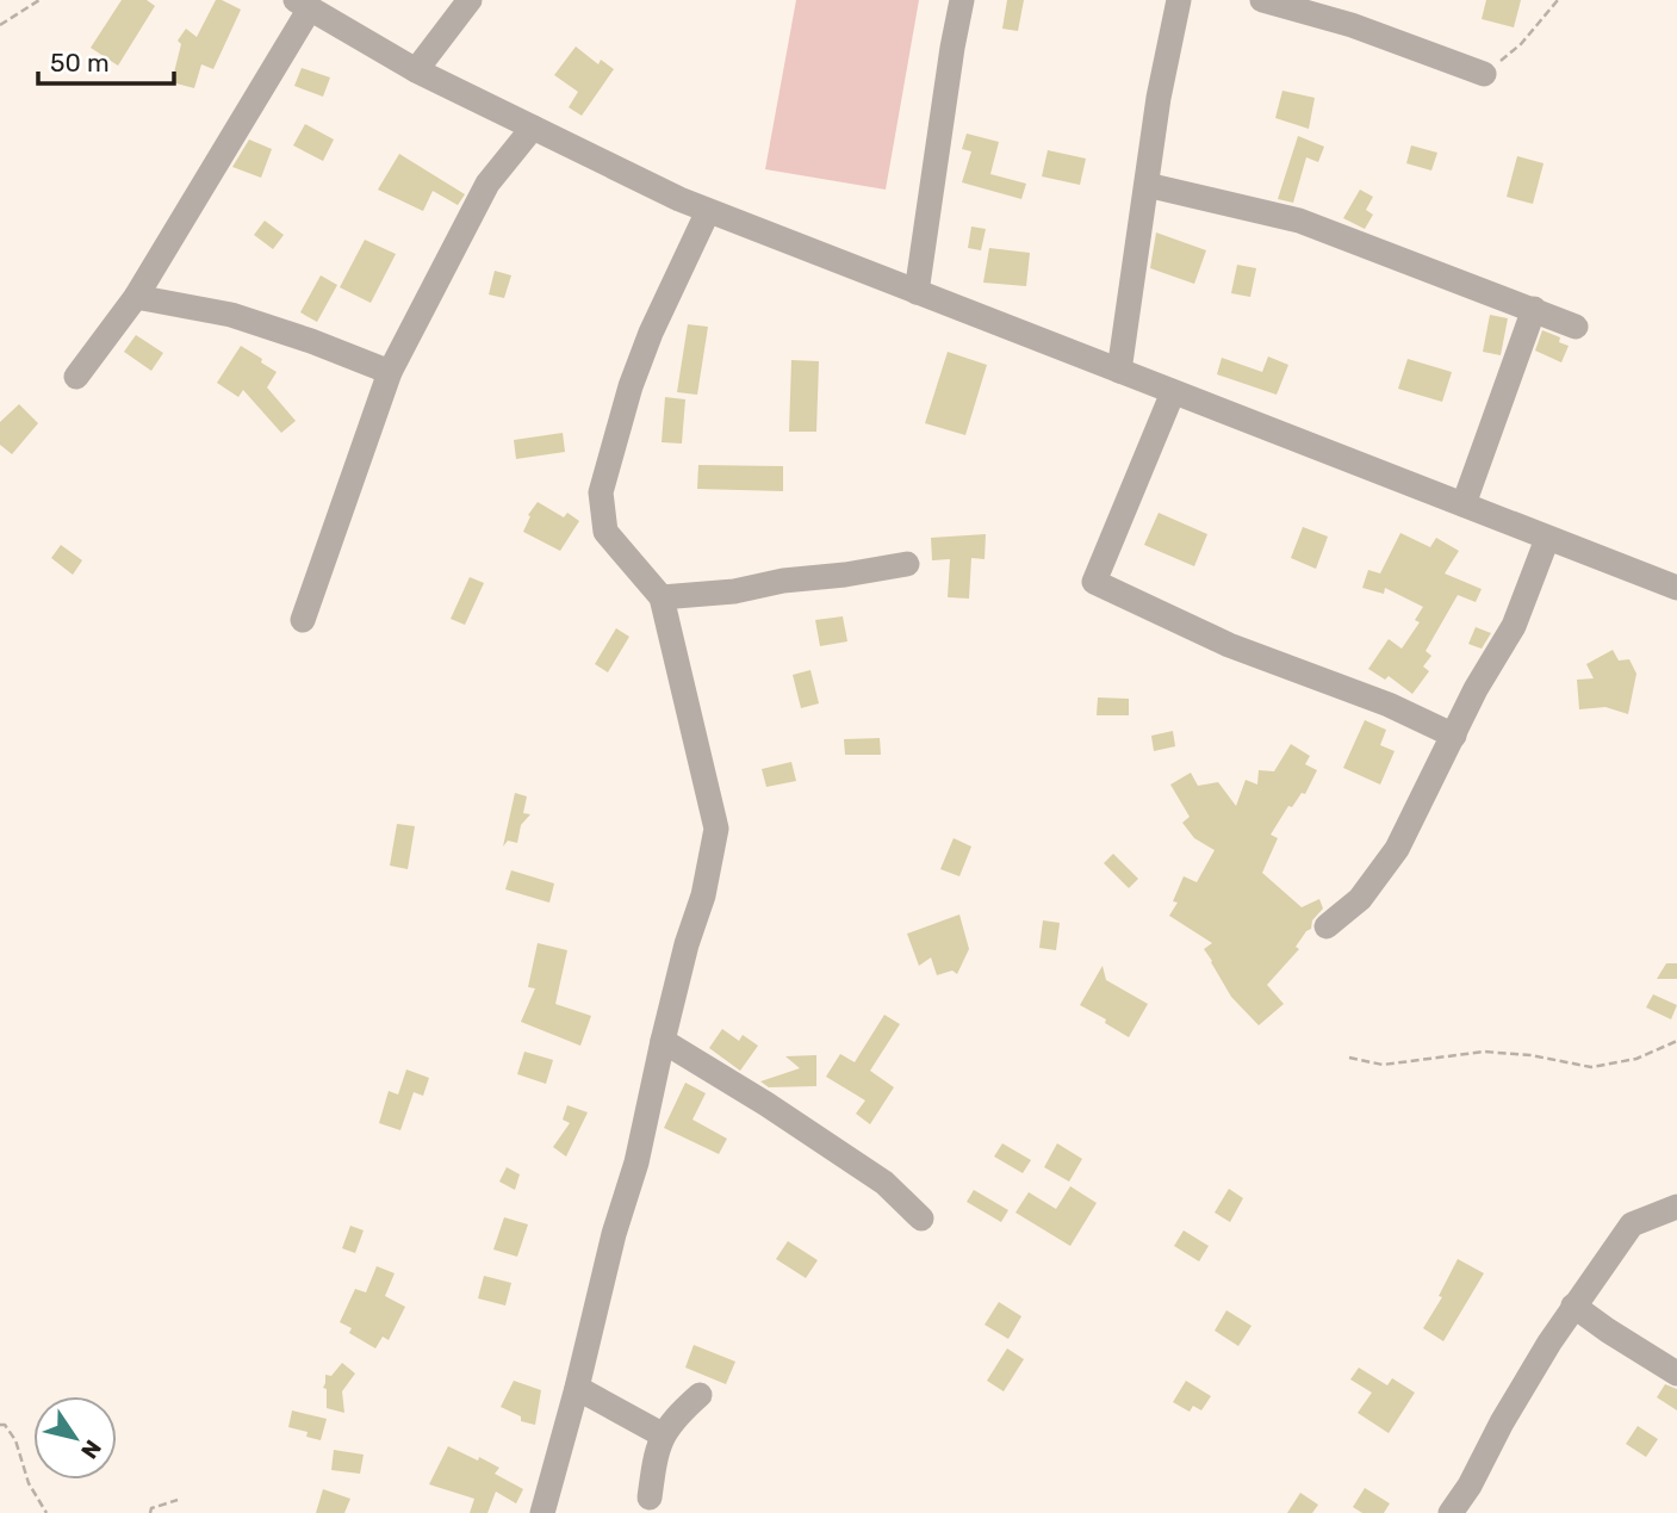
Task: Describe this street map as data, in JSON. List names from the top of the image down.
{
  "scale_bar": "50 m",
  "north": "bottom right"
}
